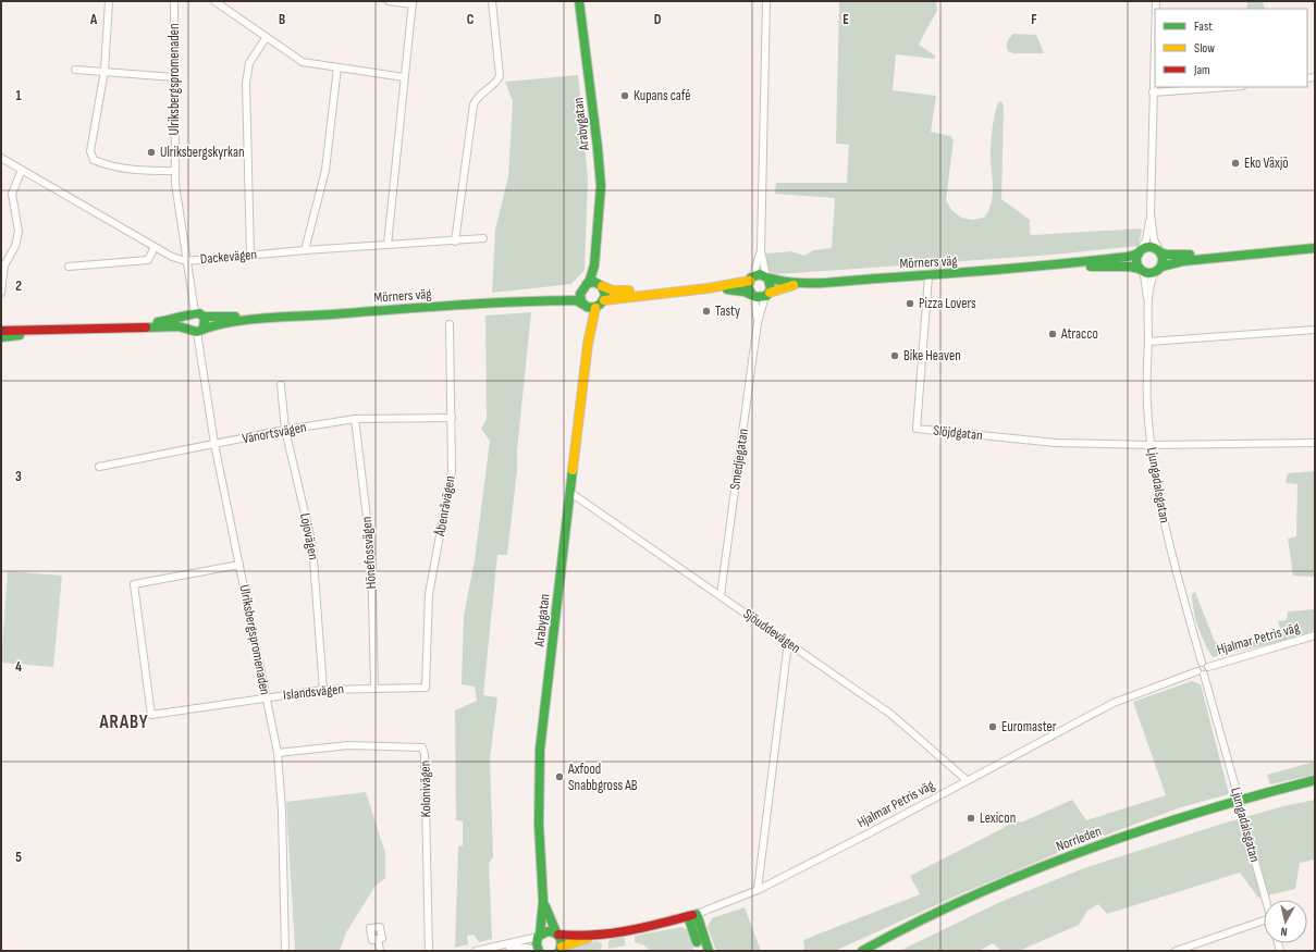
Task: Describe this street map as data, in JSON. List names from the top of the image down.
{
  "streets": {
    "main road": [
      "Arabygatan",
      "Mörners väg",
      "Hjalmar Petris väg",
      "Norrleden"
    ],
    "street": [
      "Ulriksbergspromenaden",
      "Dackevägen",
      "Vänortsvägen",
      "Slöjdgatan",
      "Smedjegatan",
      "Ljungadalsgatan",
      "Åbenråvägen",
      "Lojovägen",
      "Hönefossvägen",
      "Sjöuddevägen",
      "Islandsvägen",
      "Kolonivägen"
    ]
  },
  "crossings": [
    ["Ulriksbergspromenaden", "Dackevägen"],
    ["Ulriksbergspromenaden", "Mörners väg"],
    ["Ulriksbergspromenaden", "Vänortsvägen"],
    ["Ulriksbergspromenaden", "Islandsvägen"],
    ["Ulriksbergspromenaden", "Kolonivägen"],
    ["Arabygatan", "Mörners väg"],
    ["Arabygatan", "Sjöuddevägen"],
    ["Arabygatan", "Hjalmar Petris väg"],
    ["Mörners väg", "Slöjdgatan"],
    ["Mörners väg", "Smedjegatan"],
    ["Mörners väg", "Ljungadalsgatan"],
    ["Vänortsvägen", "Åbenråvägen"],
    ["Vänortsvägen", "Lojovägen"],
    ["Vänortsvägen", "Hönefossvägen"],
    ["Slöjdgatan", "Ljungadalsgatan"],
    ["Smedjegatan", "Sjöuddevägen"],
    ["Ljungadalsgatan", "Hjalmar Petris väg"],
    ["Åbenråvägen", "Islandsvägen"],
    ["Lojovägen", "Islandsvägen"],
    ["Hönefossvägen", "Islandsvägen"],
    ["Sjöuddevägen", "Hjalmar Petris väg"]
  ],
  "districts": ["ARABY"],
  "places": [
    "Kupans café",
    "Ulriksbergskyrkan",
    "Eko Växjö",
    "Pizza Lovers",
    "Tasty",
    "Atracco",
    "Bike Heaven",
    "Euromaster",
    "Axfood Snabbgross AB",
    "Lexicon"
  ],
  "legend": ["Fast", "Slow", "Jam"],
  "north": "bottom",
  "grid": {
    "columns": [
      "A",
      "B",
      "C",
      "D",
      "E",
      "F"
    ],
    "rows": [
      "1",
      "2",
      "3",
      "4",
      "5"
    ]
  }
}
